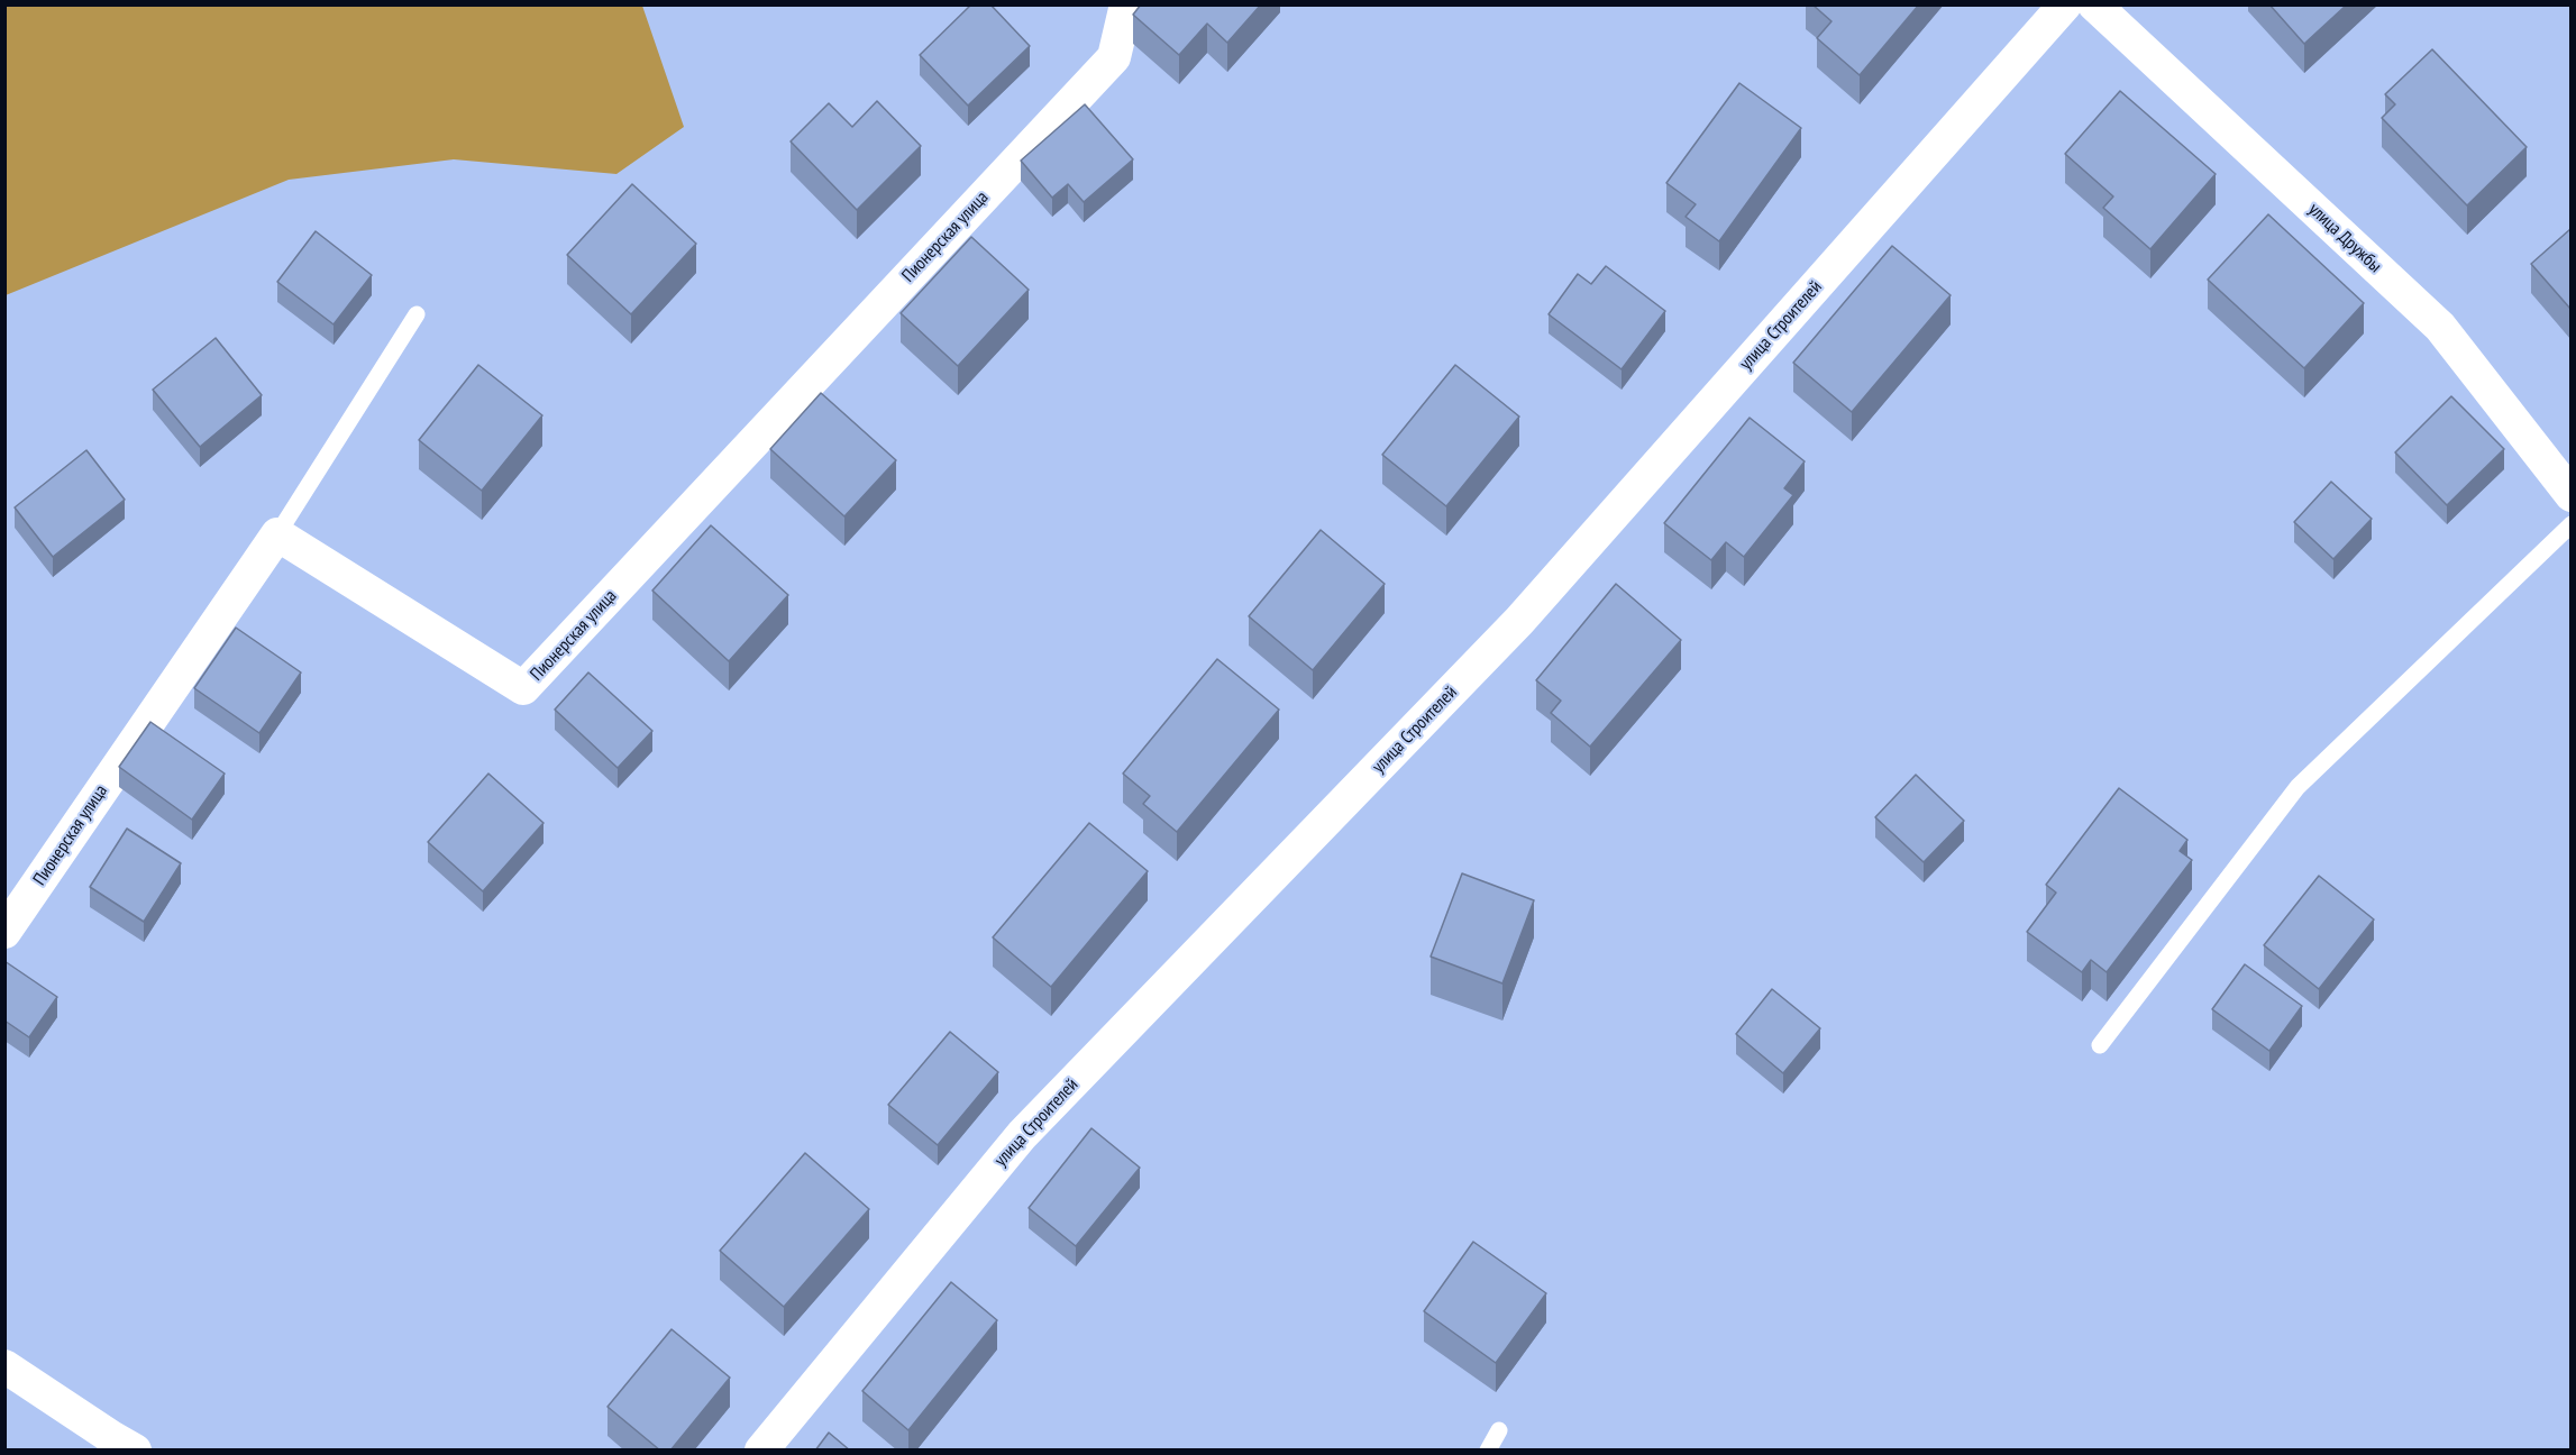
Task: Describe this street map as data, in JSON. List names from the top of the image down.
{
  "streets": {
    "street": ["Пионерская улица", "улица Дружбы", "улица Строителей"]
  }
}
